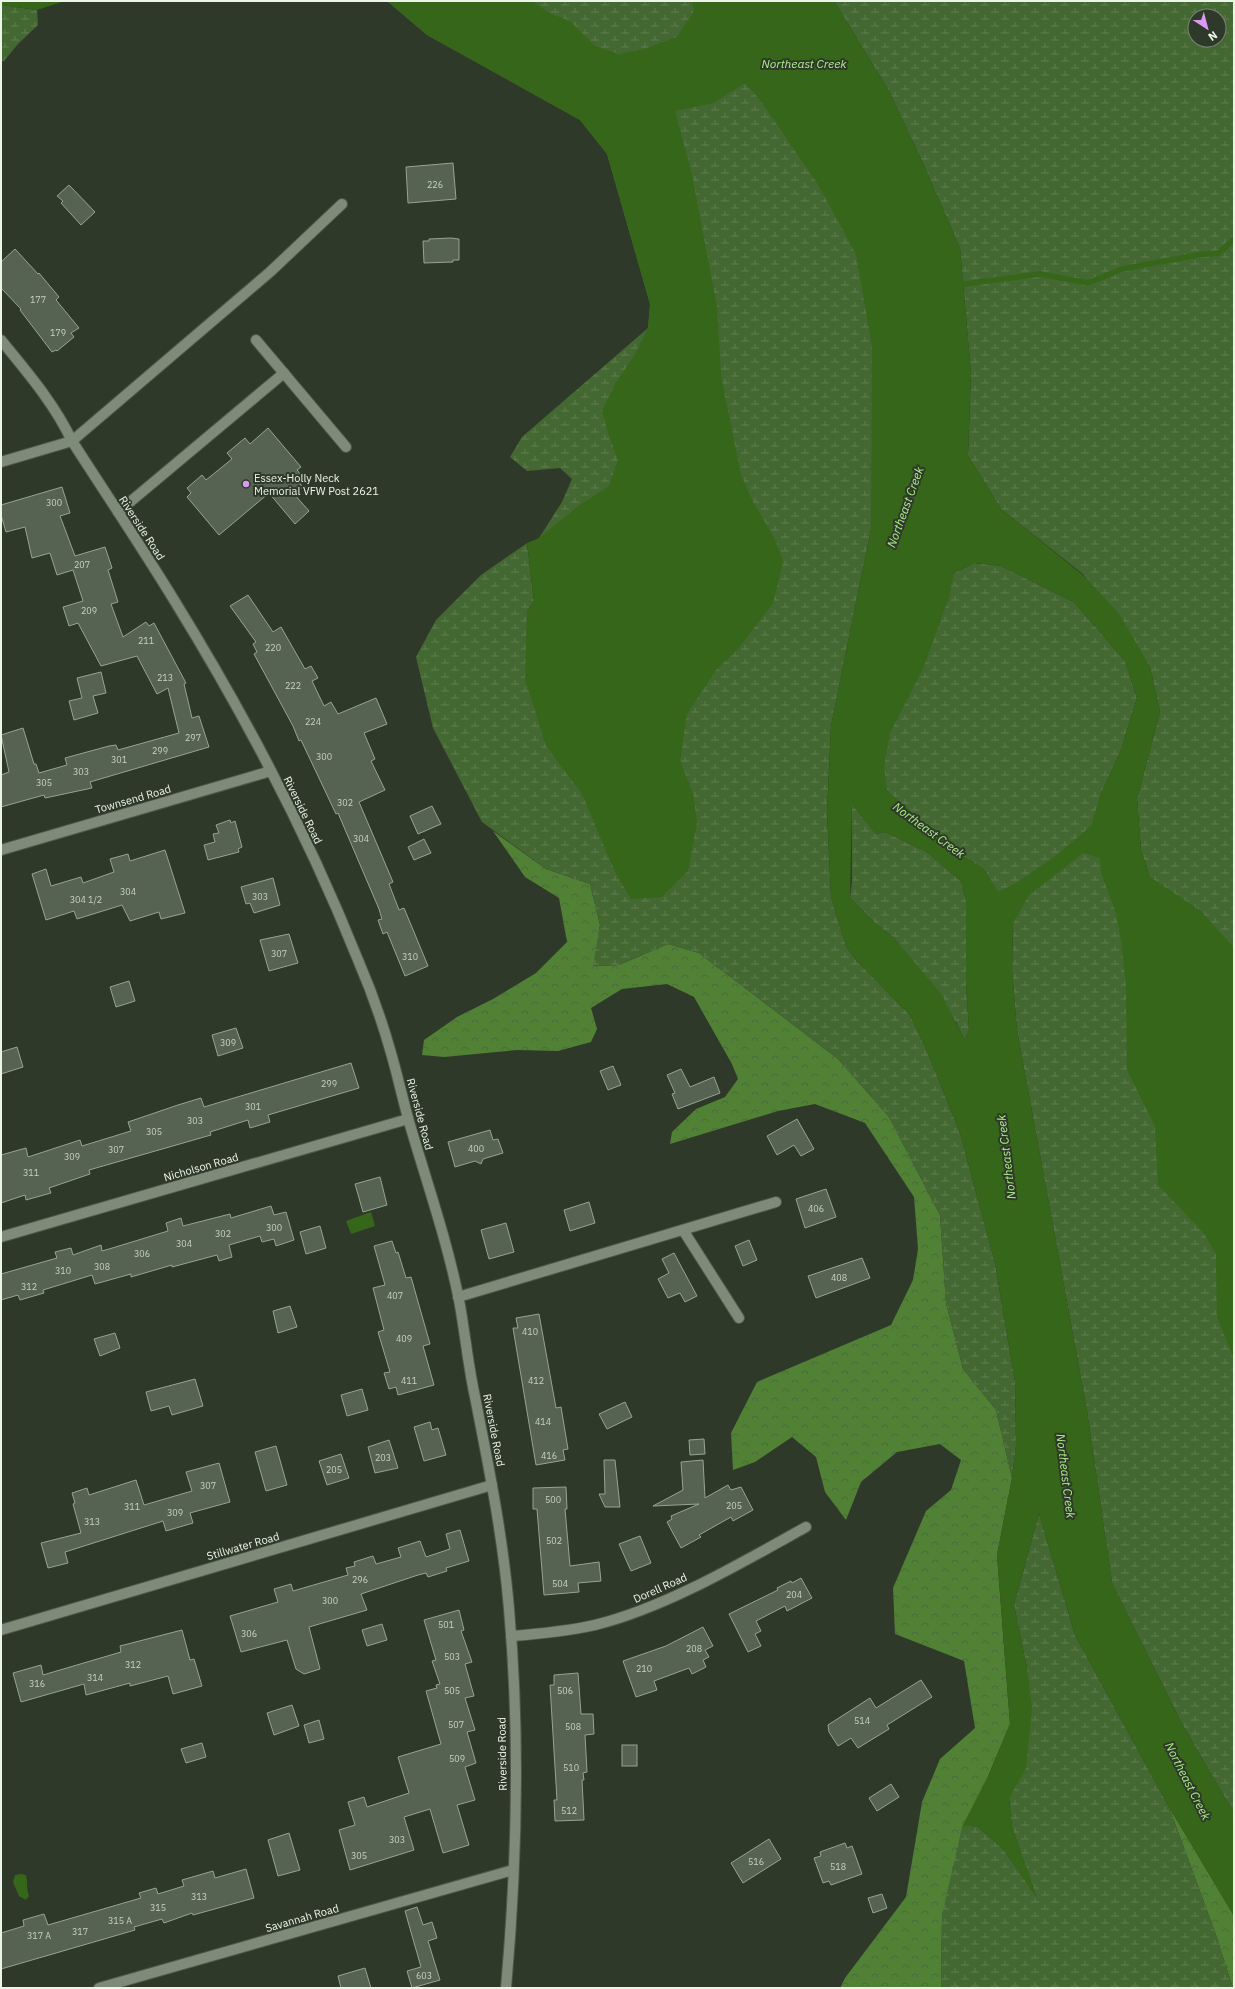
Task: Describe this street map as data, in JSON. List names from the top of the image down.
{
  "streets": {
    "street": [
      "Riverside Road",
      "Townsend Road",
      "Nicholson Road",
      "Stillwater Road",
      "Dorell Road",
      "Savannah Road"
    ]
  },
  "crossings": [
    ["Riverside Road", "Townsend Road"],
    ["Riverside Road", "Nicholson Road"],
    ["Riverside Road", "Stillwater Road"],
    ["Riverside Road", "Dorell Road"],
    ["Riverside Road", "Savannah Road"]
  ],
  "water": ["Northeast Creek"],
  "places": ["Essex-Holly Neck Memorial VFW Post 2621"],
  "house_numbers": [
    "226",
    "177",
    "179",
    "300",
    "207",
    "209",
    "211",
    "220",
    "213",
    "222",
    "224",
    "297",
    "299",
    "300",
    "301",
    "303",
    "305",
    "302",
    "304",
    "304",
    "303",
    "304 1/2",
    "307",
    "310",
    "309",
    "299",
    "301",
    "303",
    "305",
    "400",
    "307",
    "309",
    "311",
    "406",
    "300",
    "302",
    "304",
    "306",
    "308",
    "310",
    "408",
    "312",
    "407",
    "410",
    "409",
    "411",
    "412",
    "414",
    "416",
    "203",
    "205",
    "307",
    "500",
    "205",
    "311",
    "309",
    "313",
    "502",
    "296",
    "504",
    "204",
    "300",
    "501",
    "306",
    "208",
    "503",
    "312",
    "210",
    "314",
    "316",
    "505",
    "506",
    "514",
    "507",
    "508",
    "509",
    "510",
    "512",
    "303",
    "305",
    "516",
    "518",
    "313",
    "315",
    "315 A",
    "317",
    "317 A",
    "603"
  ],
  "north": "bottom right"
}
